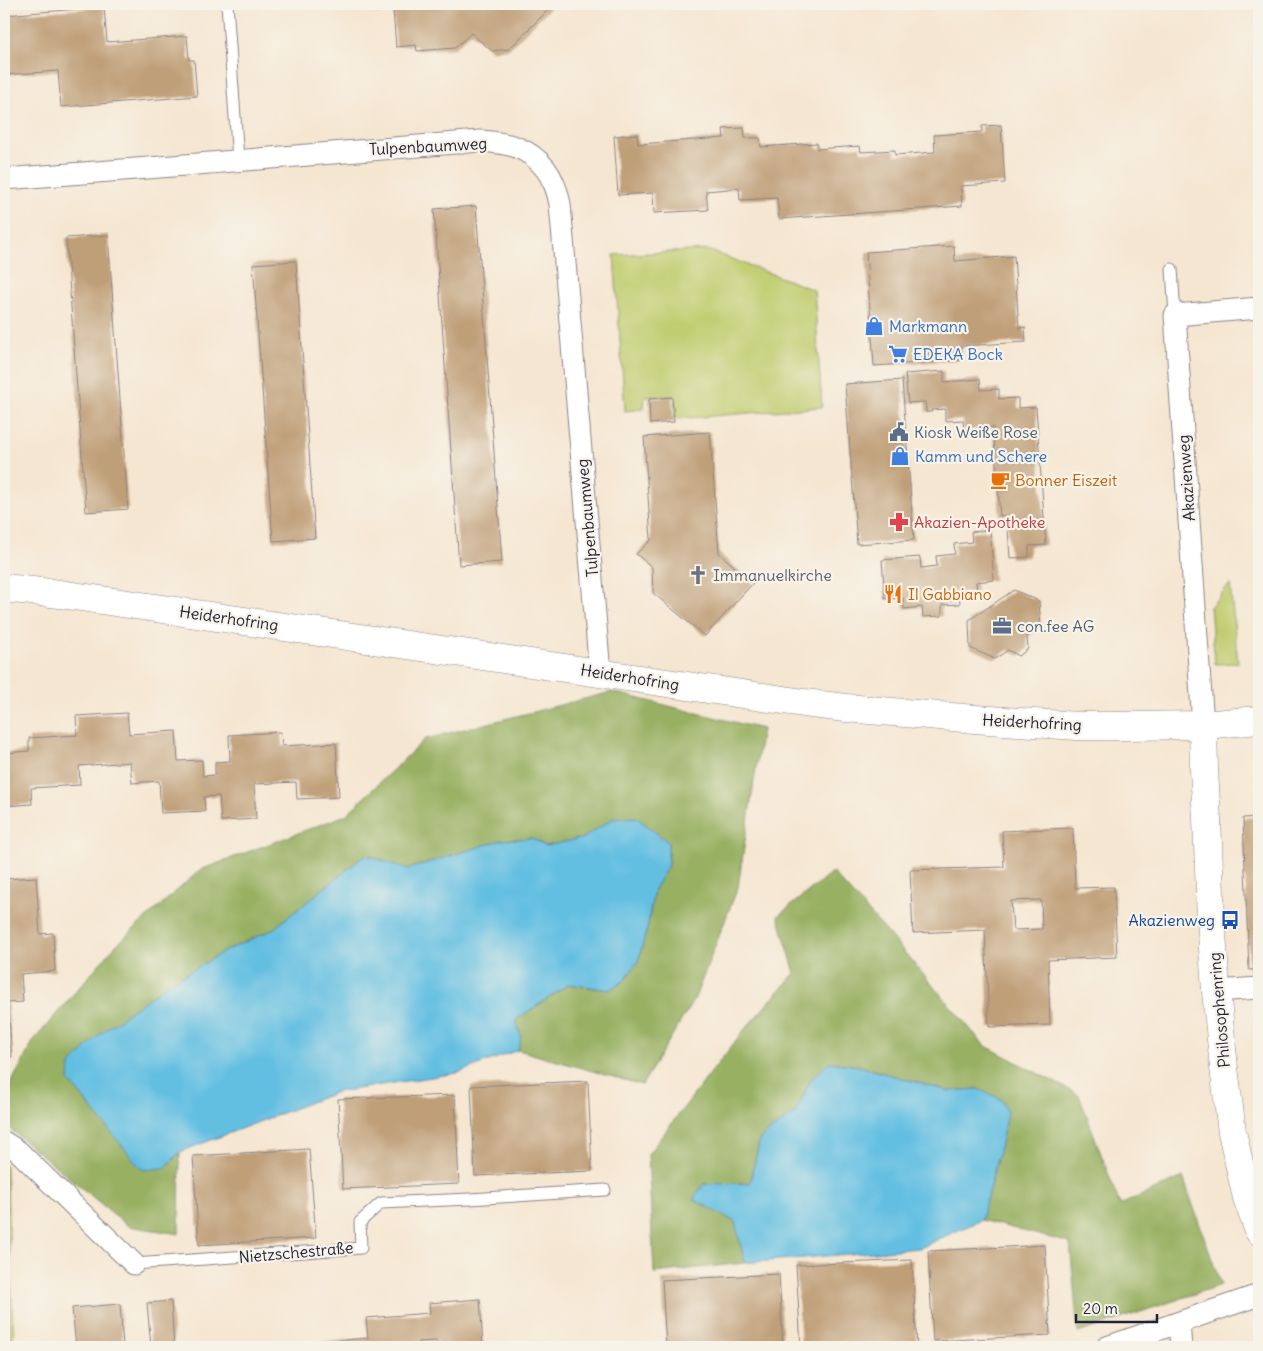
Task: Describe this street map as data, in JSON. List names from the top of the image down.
{
  "streets": {
    "street": [
      "Tulpenbaumweg",
      "Akazienweg",
      "Heiderhofring",
      "Philosophenring",
      "Nietzschestraße"
    ]
  },
  "crossings": [
    ["Tulpenbaumweg", "Heiderhofring"],
    ["Akazienweg", "Heiderhofring"],
    ["Akazienweg", "Philosophenring"],
    ["Heiderhofring", "Philosophenring"]
  ],
  "places": {
    "shop": ["Markmann", "Kamm und Schere"],
    "supermarket": ["EDEKA Bock"],
    "public building": ["Kiosk Weiße Rose"],
    "cafe": ["Bonner Eiszeit"],
    "pharmacy": ["Akazien-Apotheke"],
    "church": ["Immanuelkirche"],
    "restaurant": ["Il Gabbiano"],
    "office": ["con.fee AG"],
    "bus stop": ["Akazienweg"]
  },
  "scale_bar": "20 m"
}
